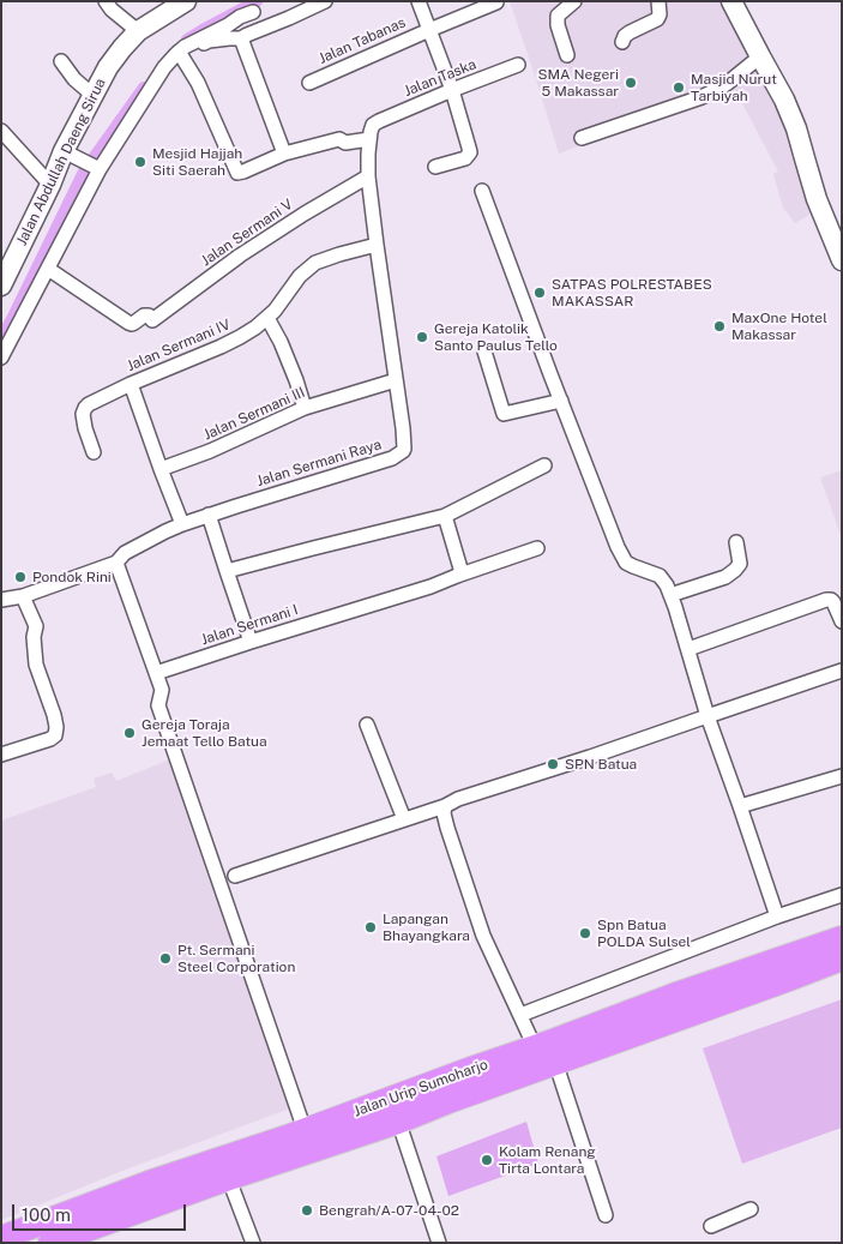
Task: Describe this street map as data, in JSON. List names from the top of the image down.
{
  "streets": {
    "highway": ["Jalan Urip Sumoharjo"],
    "main road": ["Jalan Abdullah Daeng Sirua"],
    "street": [
      "Jalan Tabanas",
      "Jalan Taska",
      "Jalan Sermani V",
      "Jalan Sermani IV",
      "Jalan Sermani III",
      "Jalan Sermani Raya",
      "Jalan Sermani I"
    ]
  },
  "crossings": [
    ["Jalan Taska", "Jalan Sermani Raya"],
    ["Jalan Sermani V", "Jalan Sermani Raya"],
    ["Jalan Sermani IV", "Jalan Sermani Raya"],
    ["Jalan Sermani III", "Jalan Sermani Raya"]
  ],
  "places": [
    "SMA Negeri 5 Makassar",
    "Masjid Nurut Tarbiyah",
    "Mesjid Hajjah Siti Saerah",
    "SATPAS POLRESTABES MAKASSAR",
    "MaxOne Hotel Makassar",
    "Gereja Katolik Santo Paulus Tello",
    "Pondok Rini",
    "Gereja Toraja Jemaat Tello Batua",
    "SPN Batua",
    "Lapangan Bhayangkara",
    "Spn Batua POLDA Sulsel",
    "Pt. Sermani Steel Corporation",
    "Kolam Renang Tirta Lontara",
    "Bengrah/A-07-04-02"
  ],
  "scale_bar": "100 m"
}
